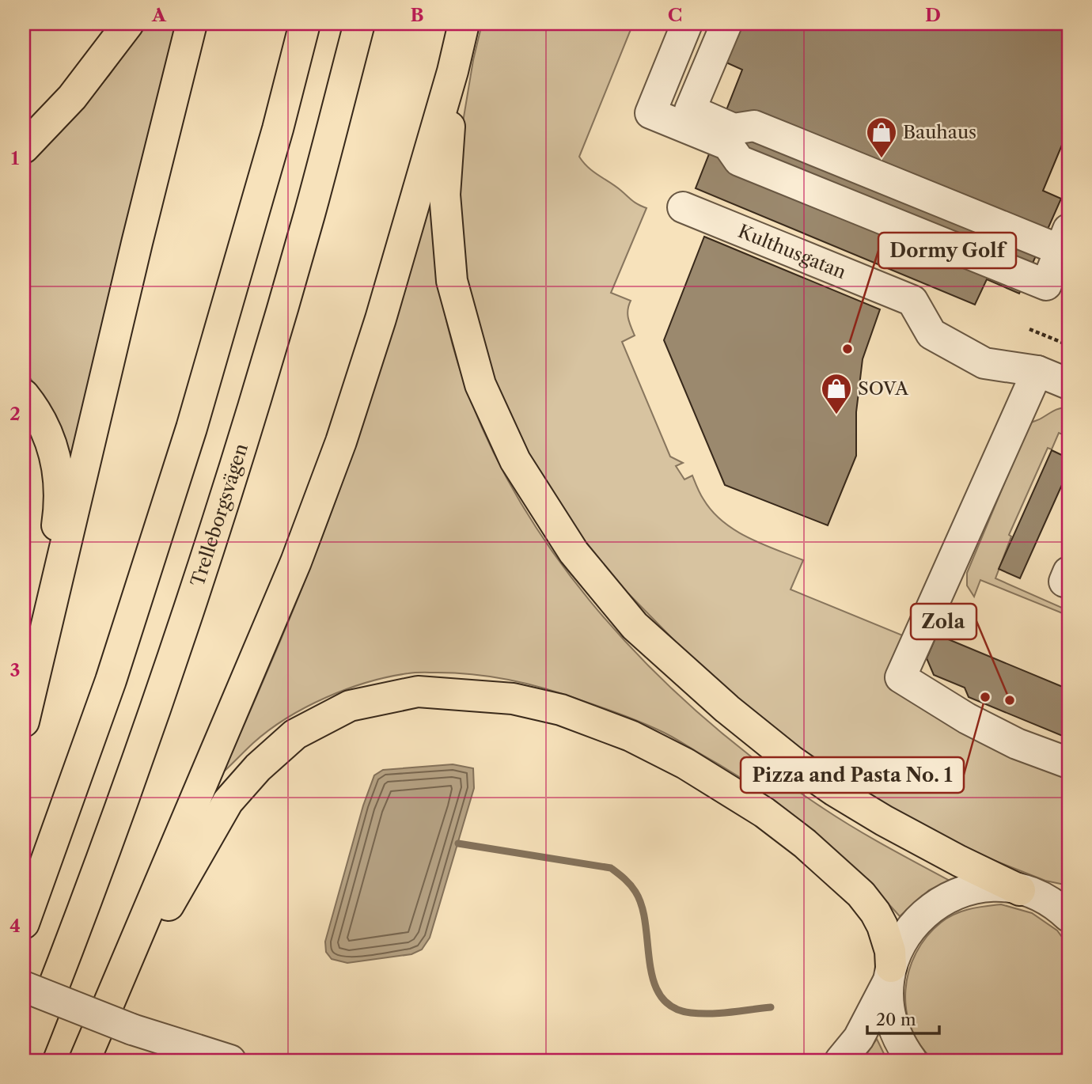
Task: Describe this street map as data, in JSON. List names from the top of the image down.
{
  "streets": {
    "highway": ["Trelleborgsvägen"],
    "street": ["Kulthusgatan"]
  },
  "places": {
    "shop": ["Bauhaus", "SOVA"],
    "other": ["Dormy Golf", "Pizza and Pasta No. 1", "Zola"]
  },
  "scale_bar": "20 m",
  "grid": {
    "columns": [
      "A",
      "B",
      "C",
      "D"
    ],
    "rows": [
      "1",
      "2",
      "3",
      "4"
    ]
  }
}
